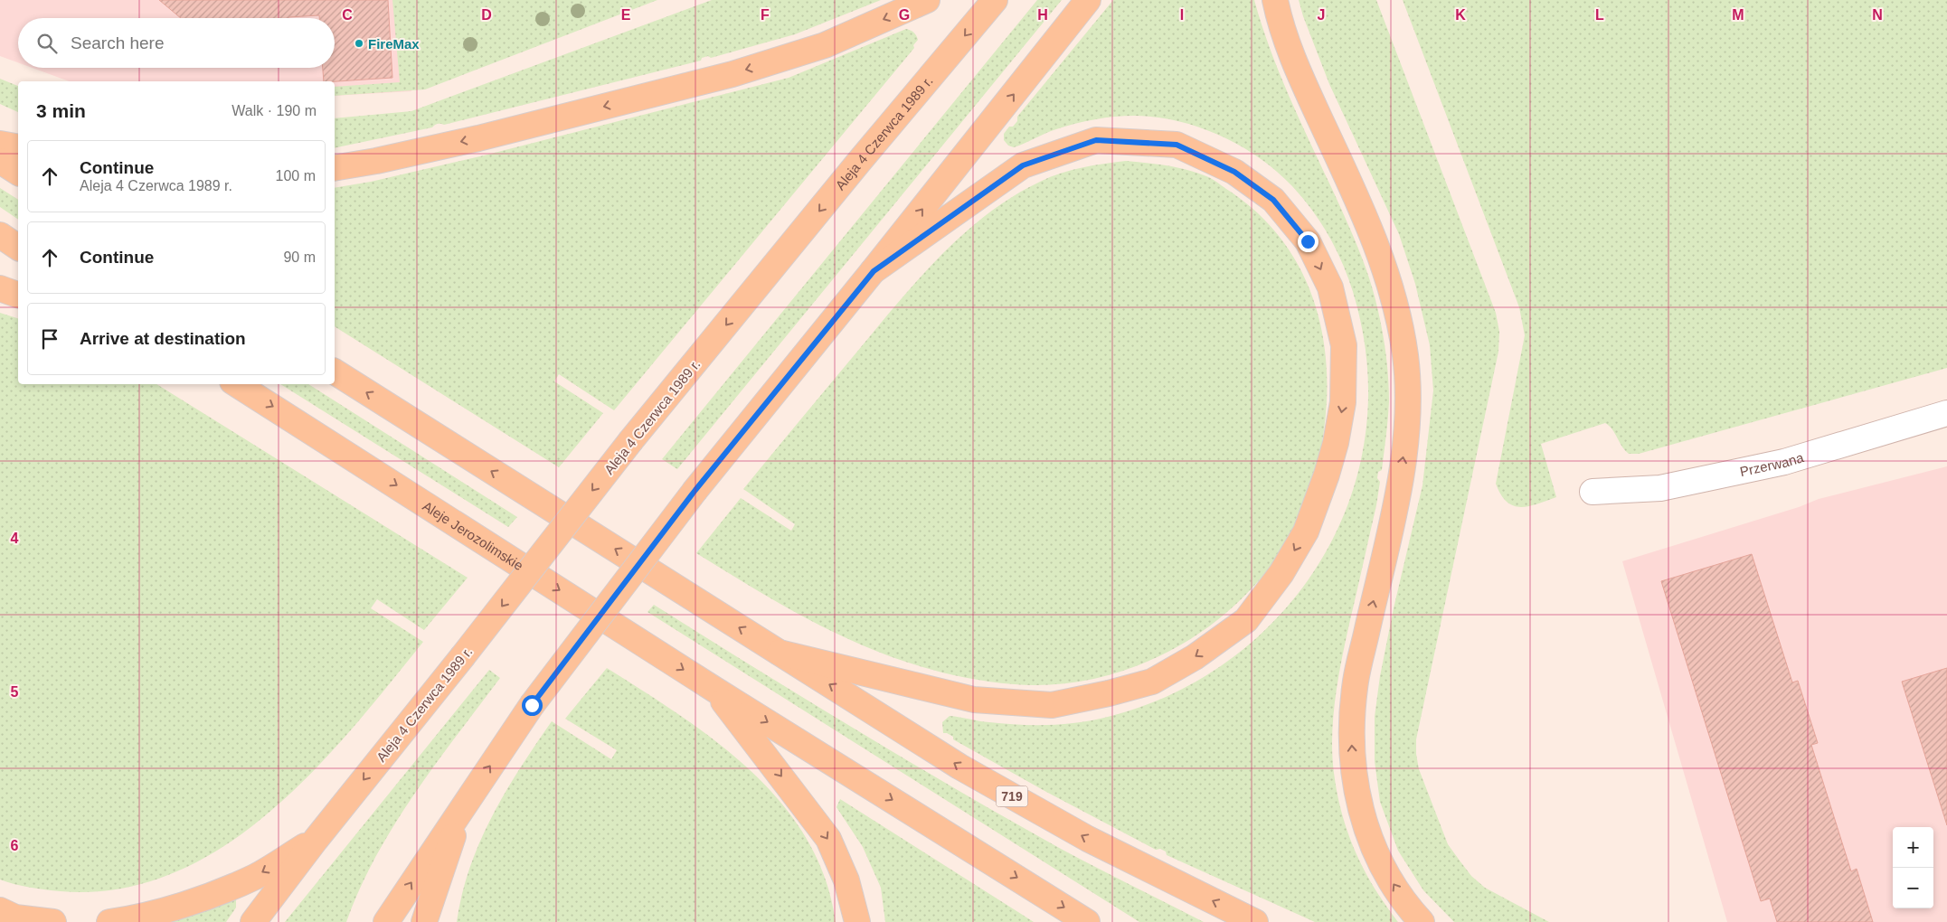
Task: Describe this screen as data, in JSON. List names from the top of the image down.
{
  "streets": {
    "main road": ["Aleja 4 Czerwca 1989 r.", "Aleje Jerozolimskie", "719"],
    "street": ["Przerwana"]
  },
  "places": ["FireMax"],
  "page": {
    "search": "Search here",
    "heading": ["3 min", "Walk · 190 m"],
    "list": [
      ["Continue", "Aleja 4 Czerwca 1989 r.", "100 m"],
      ["Continue", "90 m"],
      "Arrive at destination"
    ],
    "map_buttons": ["+", "−"]
  },
  "grid": {
    "columns": [
      "C",
      "D",
      "E",
      "F",
      "G",
      "H",
      "I",
      "J",
      "K",
      "L",
      "M",
      "N"
    ],
    "rows": ["4", "5", "6"]
  }
}
